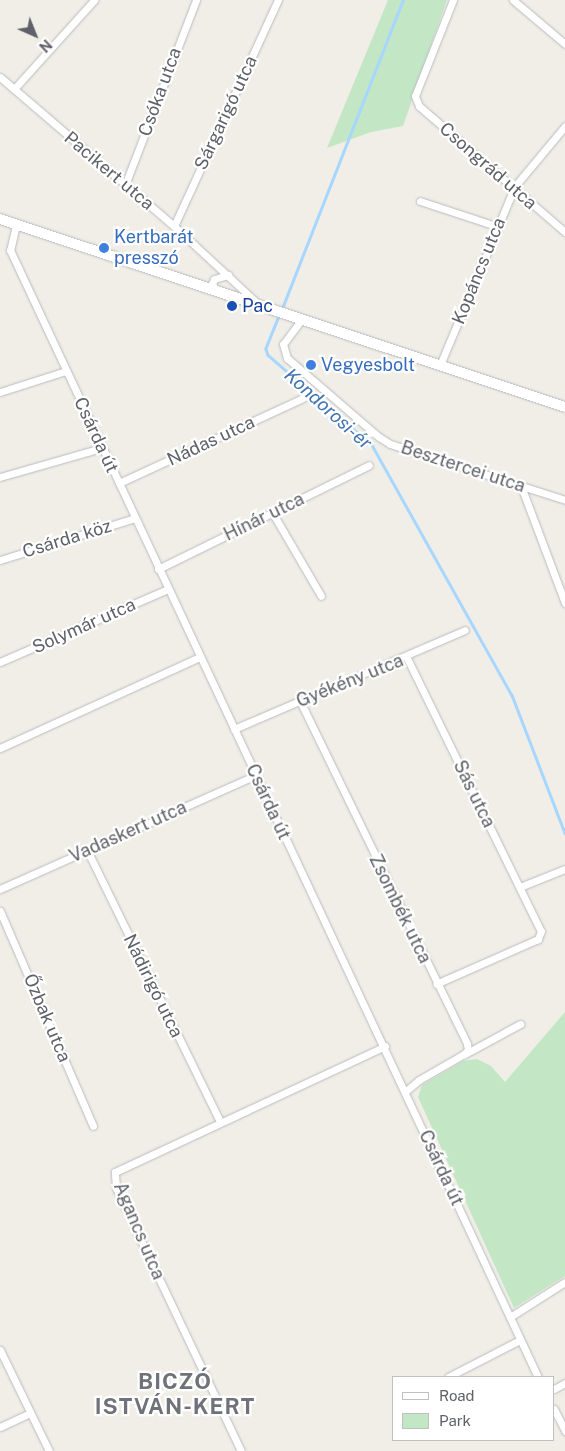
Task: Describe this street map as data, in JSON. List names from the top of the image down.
{
  "streets": {
    "street": [
      "Csóka utca",
      "Sárgarigó utca",
      "Csongrád utca",
      "Pacikert utca",
      "Kopáncs utca",
      "Csárda út",
      "Nádas utca",
      "Besztercei utca",
      "Hínár utca",
      "Csárda köz",
      "Solymár utca",
      "Gyékény utca",
      "Sás utca",
      "Vadaskert utca",
      "Zsombék utca",
      "Nádirigó utca",
      "Őzbak utca",
      "Agancs utca"
    ]
  },
  "crossings": [
    ["Csóka utca", "Pacikert utca"],
    ["Sárgarigó utca", "Pacikert utca"],
    ["Csongrád utca", "Kopáncs utca"],
    ["Csárda út", "Nádas utca"],
    ["Csárda út", "Hínár utca"],
    ["Csárda út", "Csárda köz"],
    ["Csárda út", "Solymár utca"],
    ["Csárda út", "Gyékény utca"],
    ["Csárda út", "Vadaskert utca"],
    ["Csárda út", "Agancs utca"],
    ["Gyékény utca", "Sás utca"],
    ["Gyékény utca", "Zsombék utca"],
    ["Sás utca", "Zsombék utca"],
    ["Vadaskert utca", "Nádirigó utca"],
    ["Nádirigó utca", "Agancs utca"]
  ],
  "districts": ["BICZÓ ISTVÁN-KERT"],
  "water": ["Kondorosi-ér"],
  "places": ["Kertbarát presszó", "Pac", "Vegyesbolt"],
  "legend": ["Road", "Park"],
  "north": "bottom right"
}
